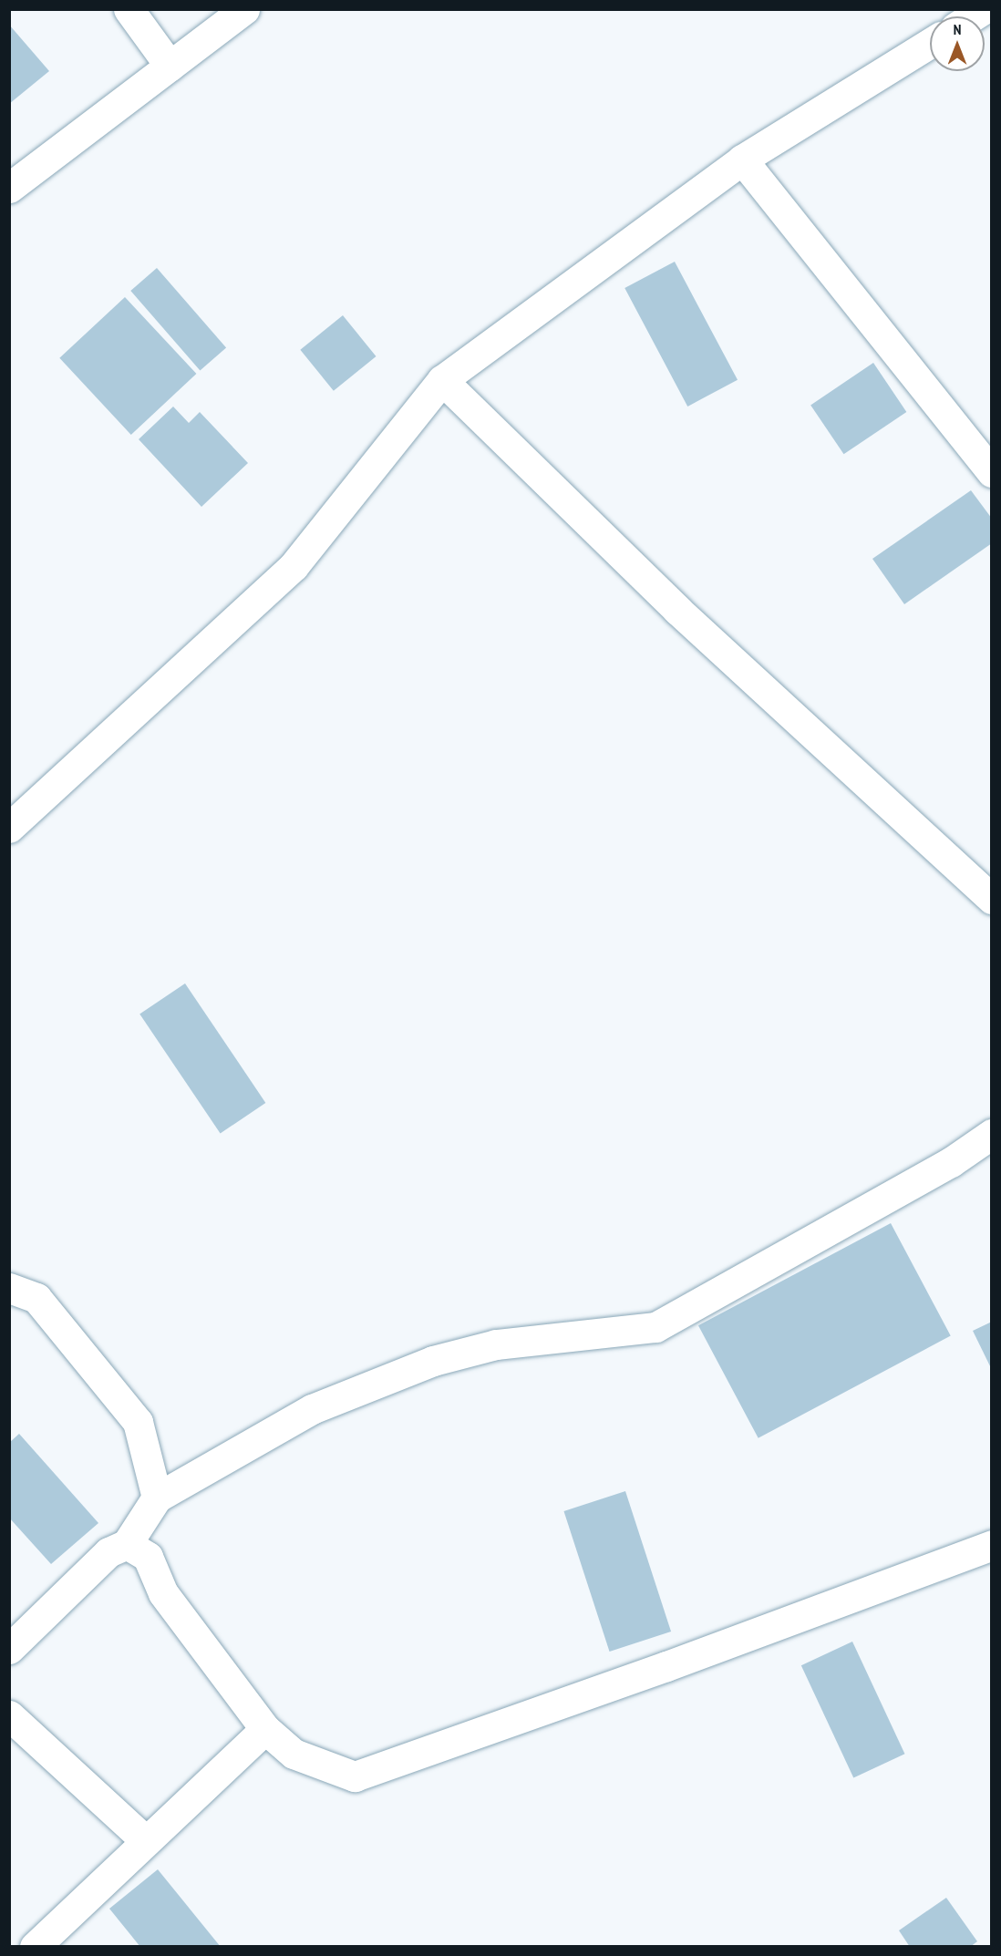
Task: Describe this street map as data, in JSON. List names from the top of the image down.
{
  "north": "top"
}
